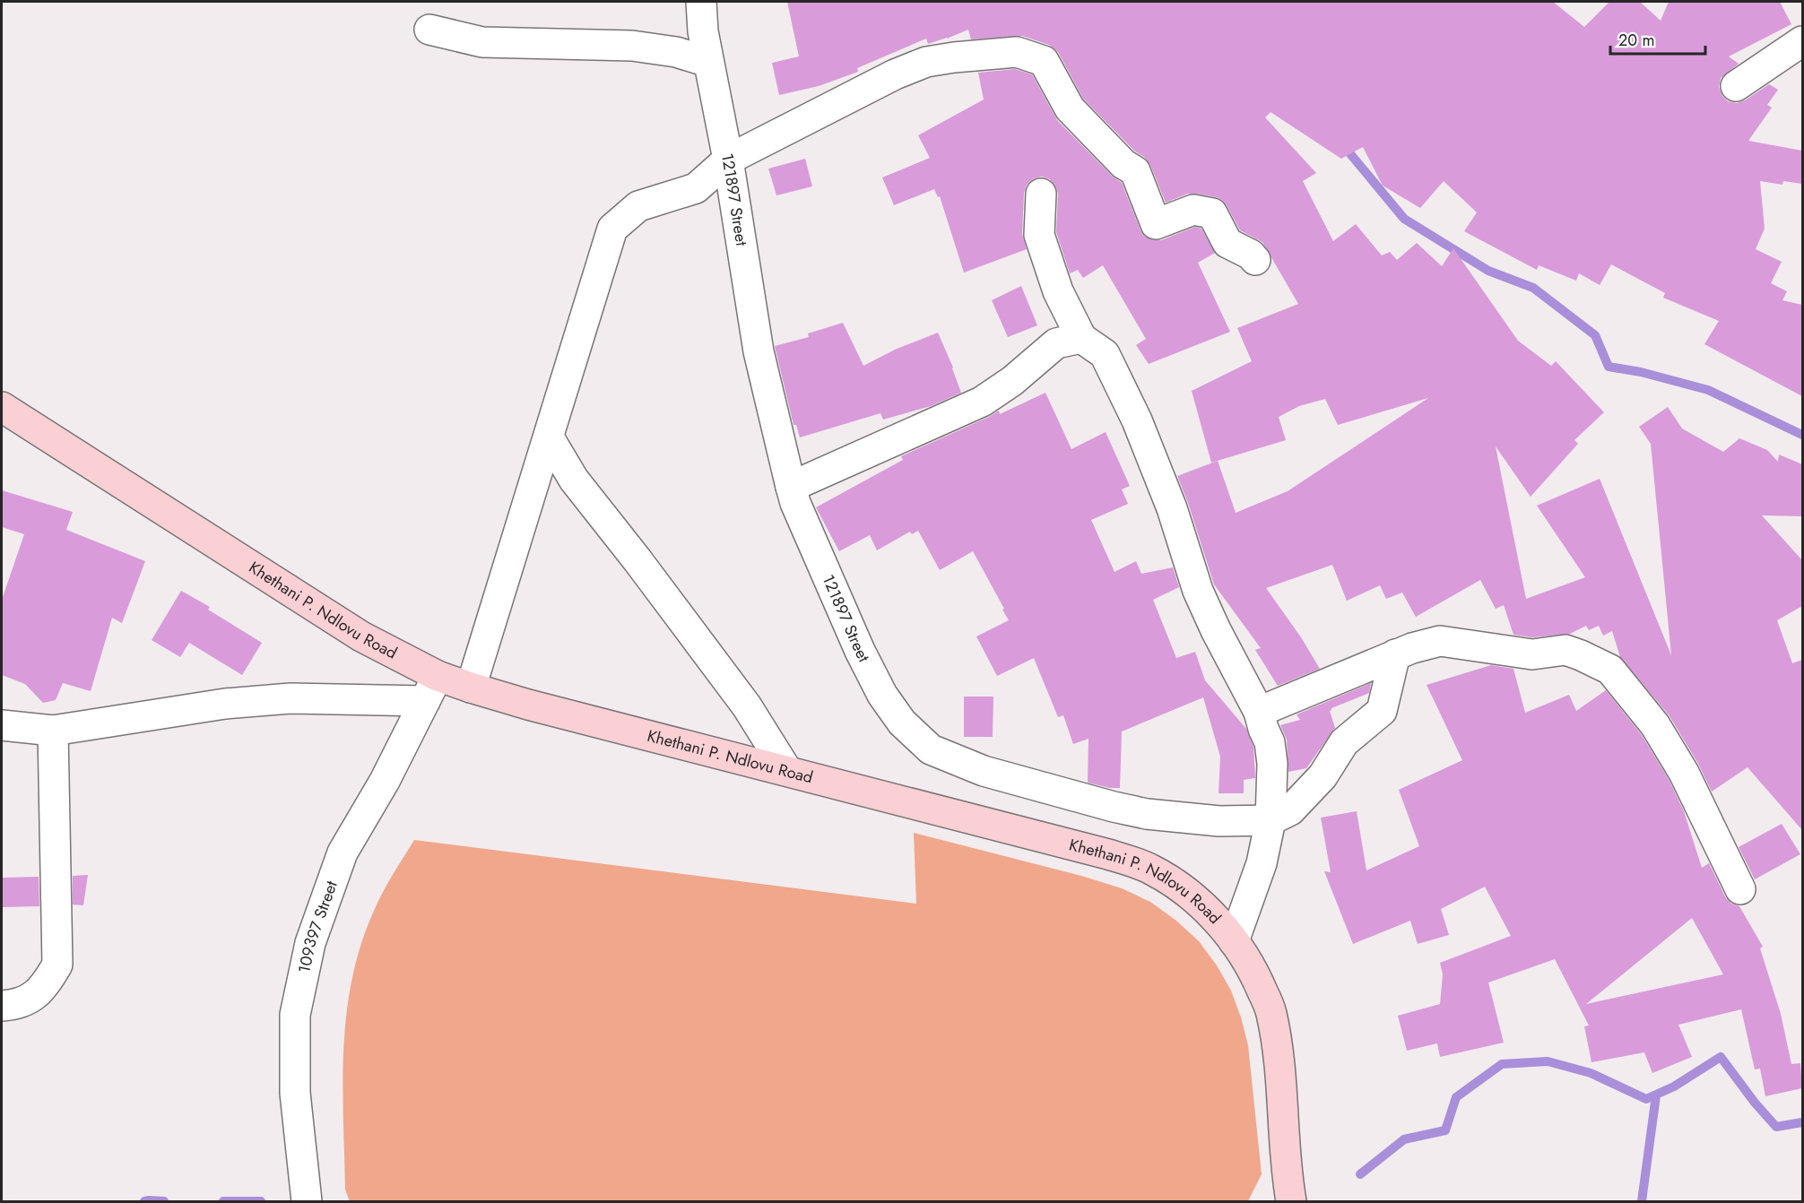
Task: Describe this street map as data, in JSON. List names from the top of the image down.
{
  "streets": {
    "street": ["121897 Street", "Khethani P. Ndlovu Road", "109397 Street"]
  },
  "crossings": [
    ["Khethani P. Ndlovu Road", "109397 Street"]
  ],
  "scale_bar": "20 m"
}
